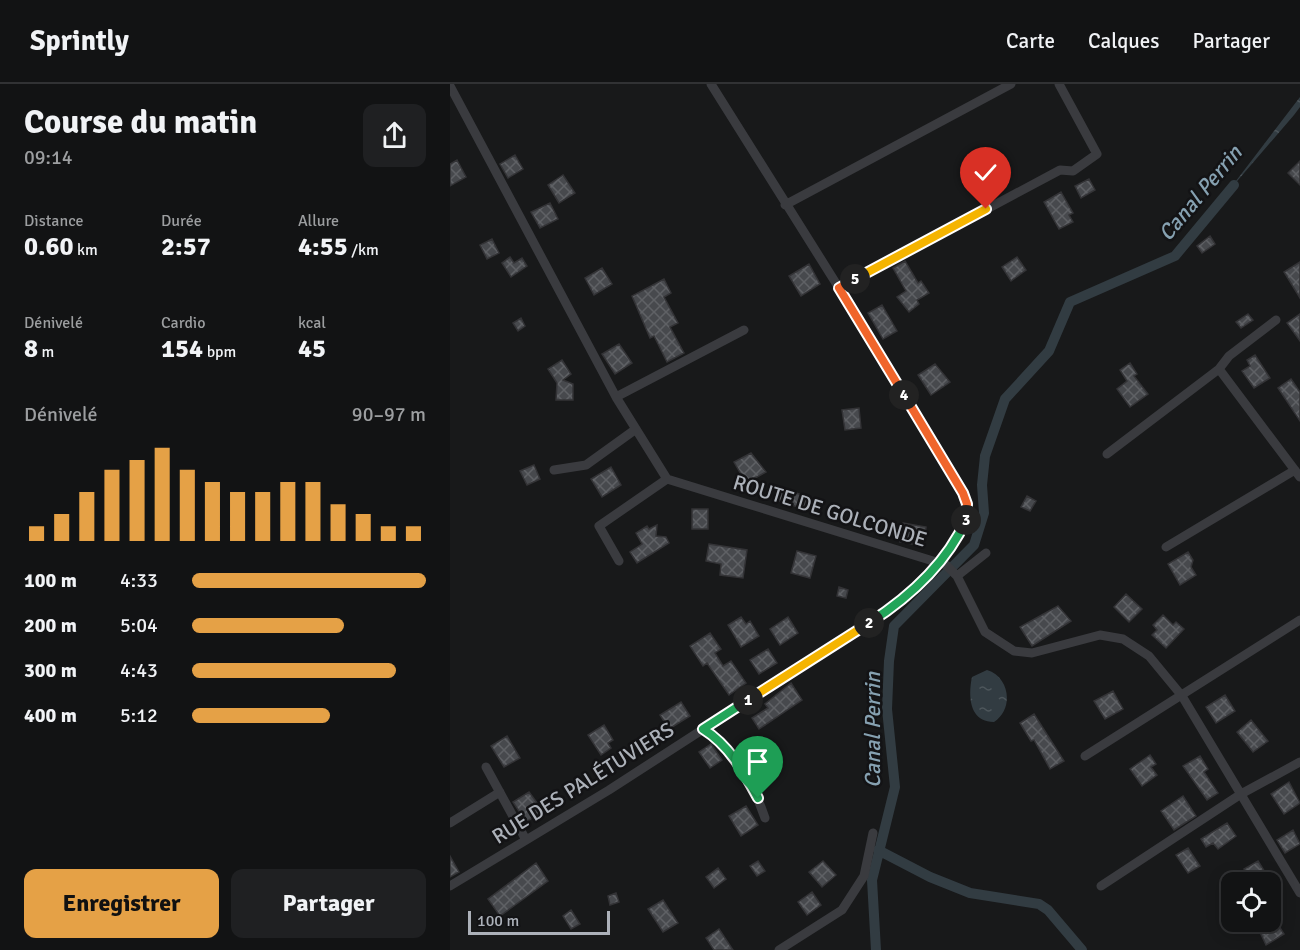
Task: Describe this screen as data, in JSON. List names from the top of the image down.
{
  "streets": {
    "street": ["ROUTE DE GOLCONDE", "RUE DES PALÉTUVIERS"]
  },
  "crossings": [
    ["ROUTE DE GOLCONDE", "RUE DES PALÉTUVIERS"]
  ],
  "water": ["Canal Perrin"],
  "scale_bar": "100 m",
  "page": {
    "header": "Sprintly",
    "nav": ["Carte", "Calques", "Partager"],
    "heading": ["Course du matin", "09:14"],
    "stats": [
      ["Distance", "0.60 km"],
      ["Durée", "2:57"],
      ["Allure", "4:55 /km"],
      ["Dénivelé", "8 m"],
      ["Cardio", "154 bpm"],
      ["kcal", "45"]
    ],
    "pins": [
      "5",
      "4",
      "3",
      "2",
      "1"
    ],
    "chart": ["Dénivelé", "90–97 m"],
    "list": [
      {
        "name": "100 m",
        "note": "4:33"
      },
      {
        "name": "200 m",
        "note": "5:04"
      },
      {
        "name": "300 m",
        "note": "4:43"
      },
      {
        "name": "400 m",
        "note": "5:12"
      }
    ],
    "buttons": ["Enregistrer", "Partager"],
    "scale": "100 m"
  }
}
